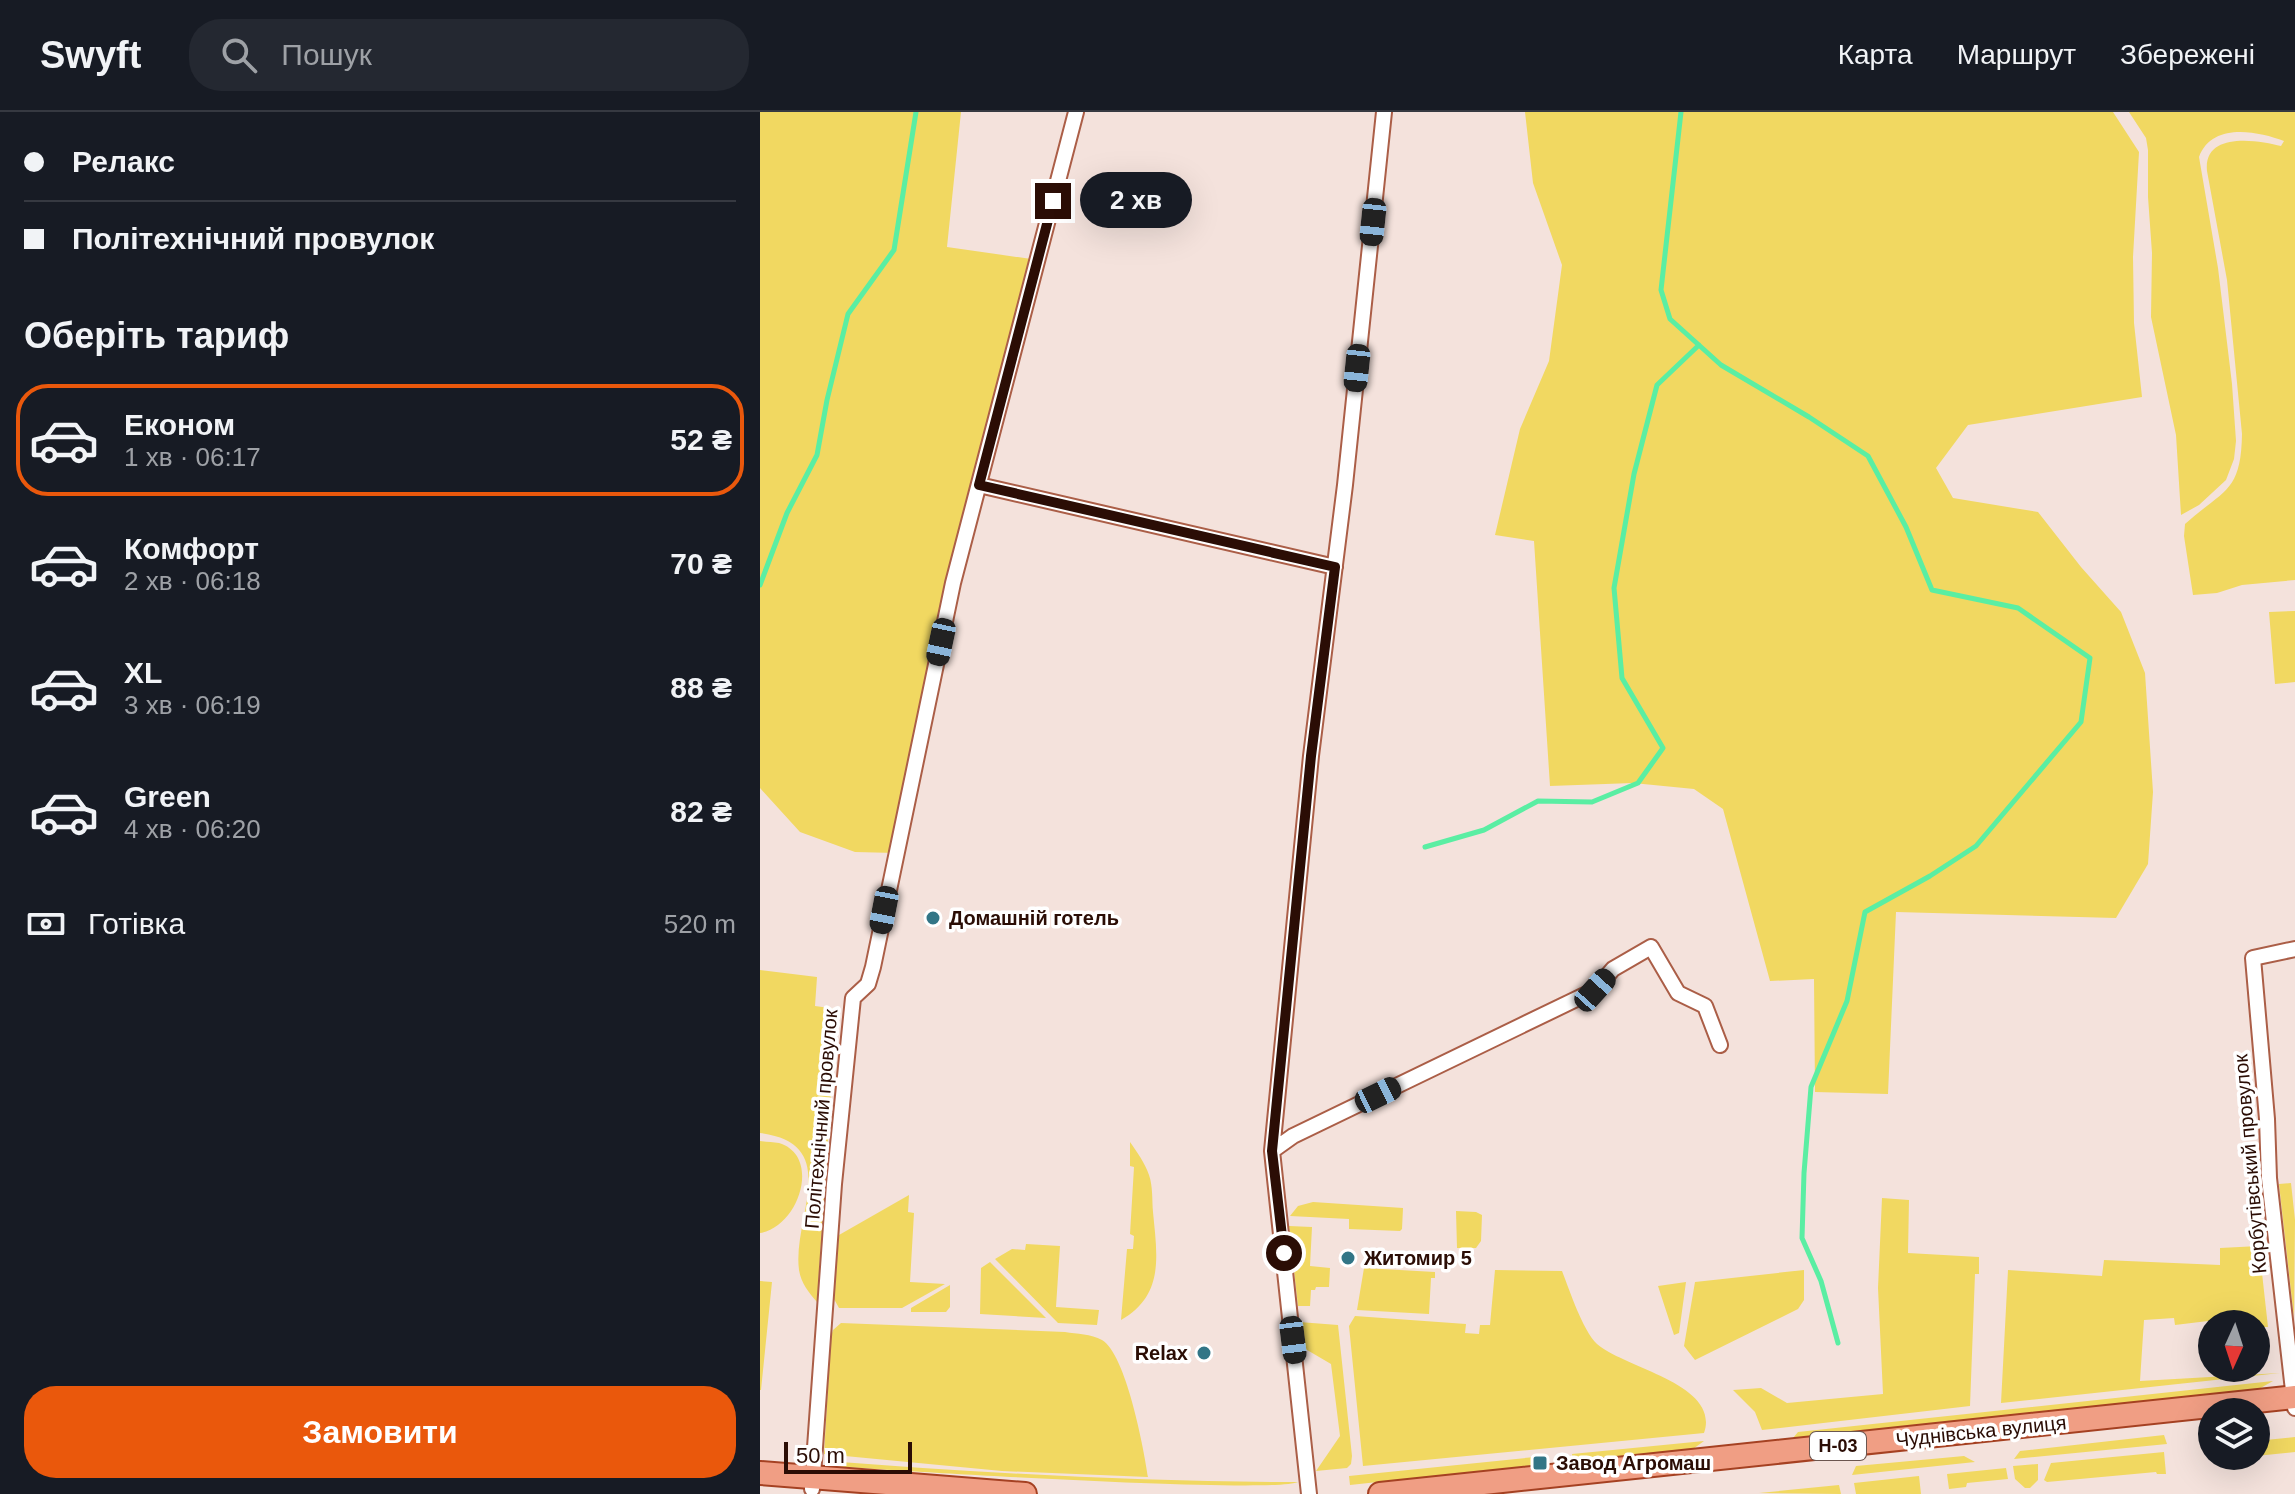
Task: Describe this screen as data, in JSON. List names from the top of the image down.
{
  "streets": {
    "main road": ["Чуднівська вулиця", "Н-03"],
    "street": ["Політехнічний провулок", "Корбутівський провулок"]
  },
  "crossings": [
    ["Корбутівський провулок", "Чуднівська вулиця"]
  ],
  "places": {
    "other": ["Домашній готель", "Житомир 5", "Relax"],
    "transit": ["Завод Агромаш"]
  },
  "scale_bar": "50 m",
  "north": "bottom",
  "page": {
    "header": "Swyft",
    "search": "Пошук",
    "nav": ["Карта", "Маршрут", "Збережені"],
    "banner": ["Релакс", "Політехнічний провулок"],
    "bubble": "2 хв",
    "heading": "Оберіть тариф",
    "list": [
      {
        "name": "Економ",
        "note": "1 хв · 06:17",
        "value": "52 ₴"
      },
      {
        "name": "Комфорт",
        "note": "2 хв · 06:18",
        "value": "70 ₴"
      },
      {
        "name": "XL",
        "note": "3 хв · 06:19",
        "value": "88 ₴"
      },
      {
        "name": "Green",
        "note": "4 хв · 06:20",
        "value": "82 ₴"
      }
    ],
    "pay": ["Готівка", "520 m"],
    "buttons": "Замовити",
    "scale": "50 m"
  }
}
